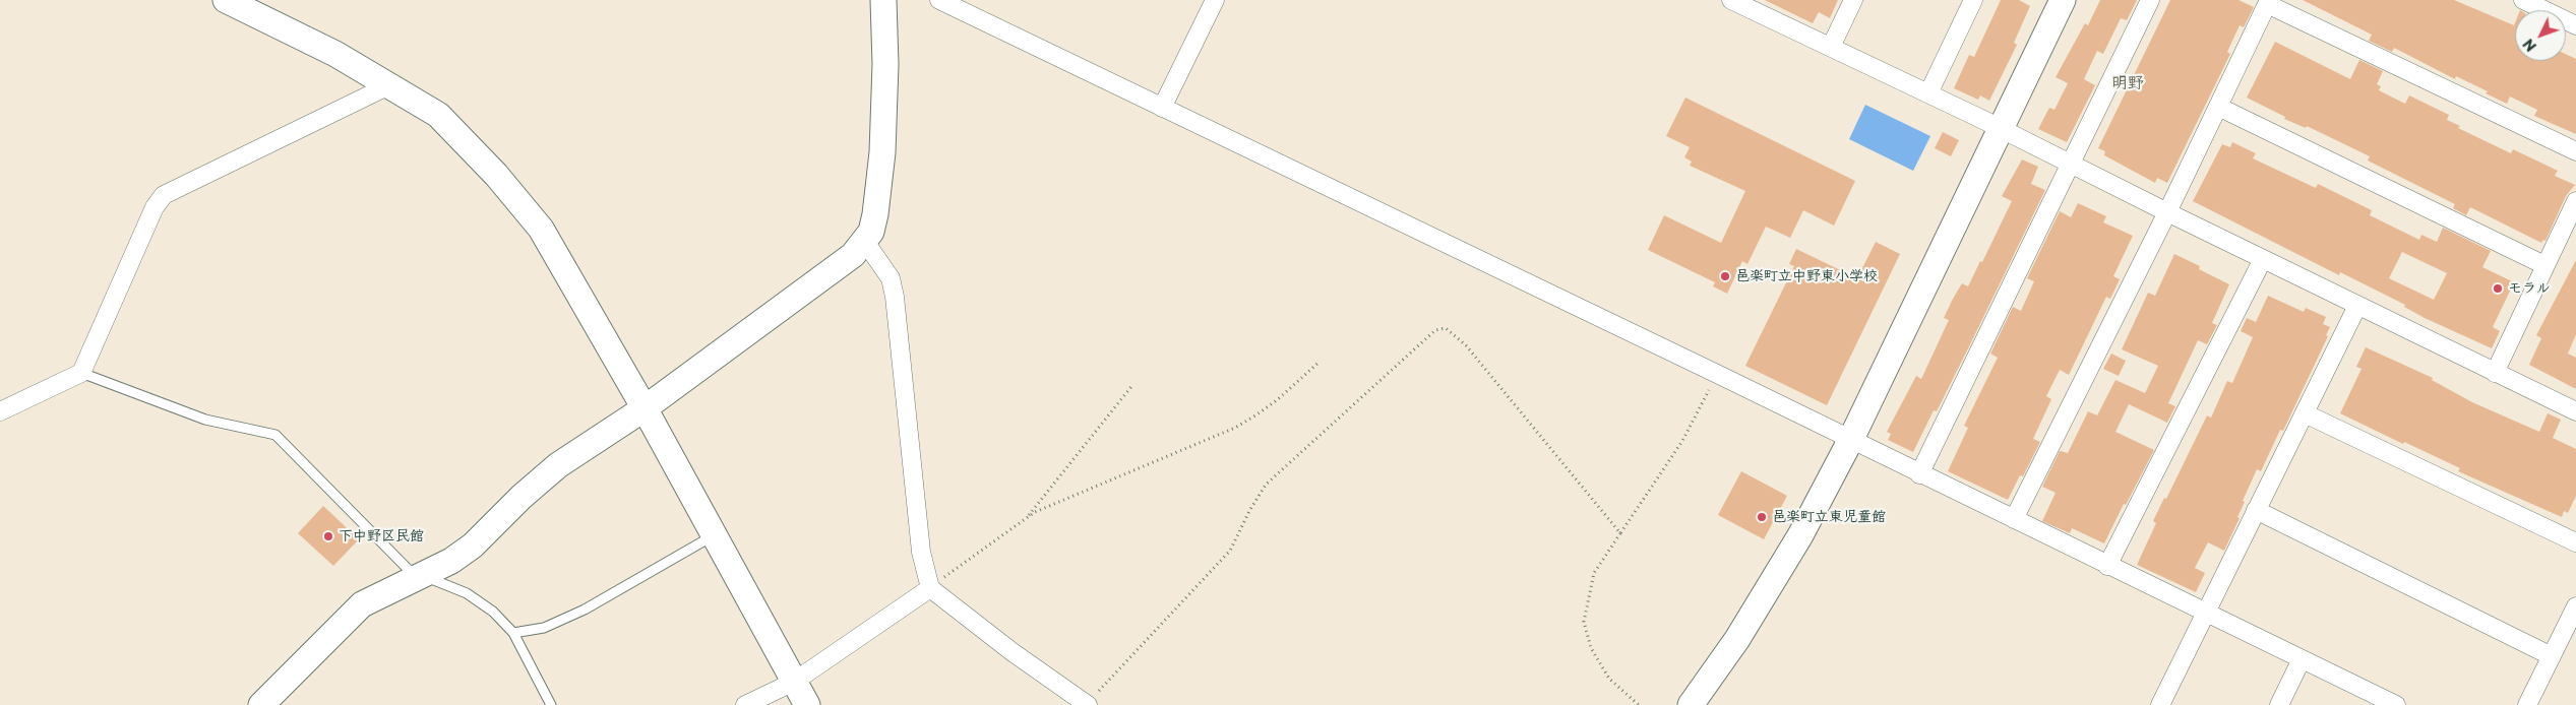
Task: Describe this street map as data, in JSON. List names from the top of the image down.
{
  "districts": ["明野"],
  "places": [
    "邑楽町立中野東小学校",
    "モラル",
    "邑楽町立東児童館",
    "下中野区民館"
  ],
  "north": "bottom left"
}
